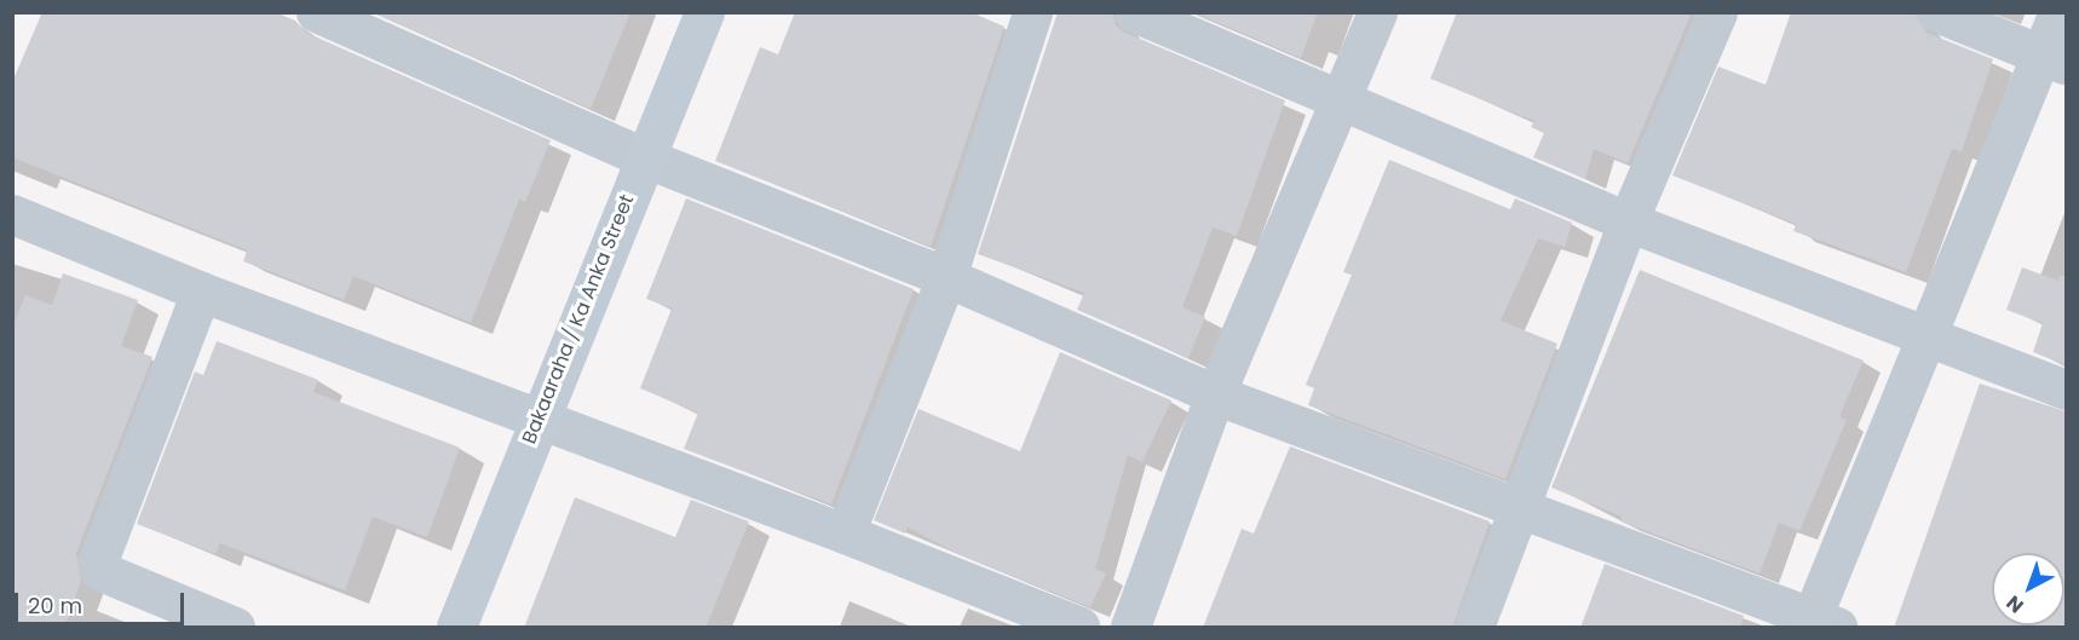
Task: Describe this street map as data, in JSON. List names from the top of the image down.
{
  "streets": {
    "street": ["Bakaaraha / Ka Anka Street"]
  },
  "scale_bar": "20 m",
  "north": "bottom left"
}
